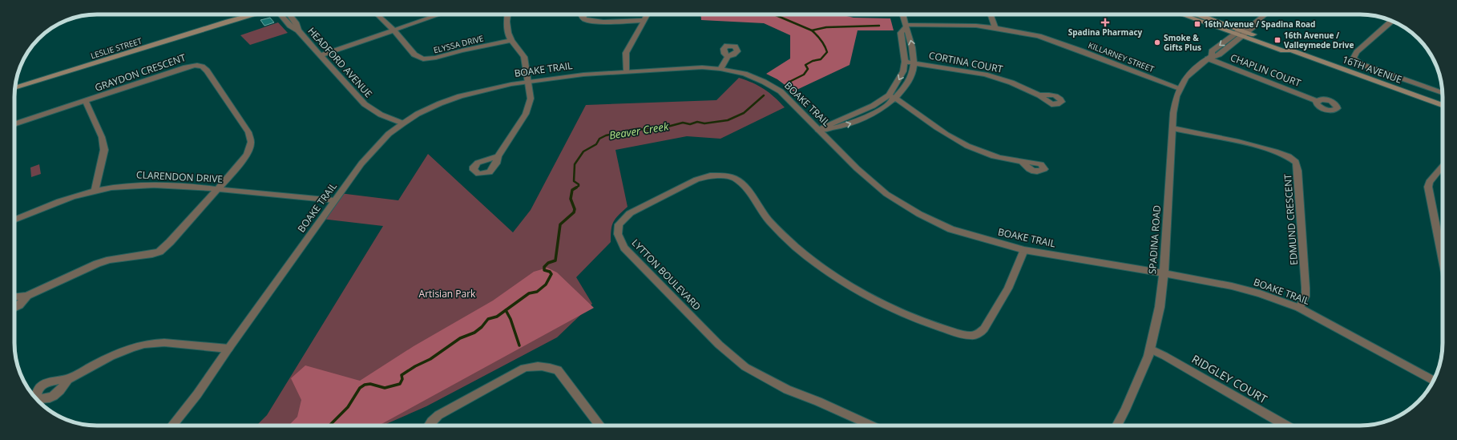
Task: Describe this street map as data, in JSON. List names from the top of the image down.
{
  "streets": {
    "main road": ["LESLIE STREET", "16TH AVENUE"],
    "street": [
      "ELYSSA DRIVE",
      "KILLARNEY STREET",
      "HEADFORD AVENUE",
      "CORTINA COURT",
      "BOAKE TRAIL",
      "CHAPLIN COURT",
      "GRAYDON CRESCENT",
      "CLARENDON DRIVE",
      "EDMUND CRESCENT",
      "SPADINA ROAD",
      "LYTTON BOULEVARD",
      "RIDGLEY COURT"
    ]
  },
  "crossings": [
    ["KILLARNEY STREET", "SPADINA ROAD"],
    ["HEADFORD AVENUE", "BOAKE TRAIL"],
    ["BOAKE TRAIL", "CLARENDON DRIVE"],
    ["BOAKE TRAIL", "EDMUND CRESCENT"],
    ["BOAKE TRAIL", "SPADINA ROAD"],
    ["BOAKE TRAIL", "LYTTON BOULEVARD"],
    ["16TH AVENUE", "SPADINA ROAD"],
    ["CHAPLIN COURT", "SPADINA ROAD"],
    ["GRAYDON CRESCENT", "CLARENDON DRIVE"],
    ["EDMUND CRESCENT", "SPADINA ROAD"],
    ["SPADINA ROAD", "RIDGLEY COURT"]
  ],
  "water": ["Beaver Creek"],
  "parks": ["Artisian Park"],
  "places": {
    "health": ["Spadina Pharmacy"],
    "transit": ["16th Avenue / Spadina Road", "16th Avenue / Valleymede Drive"],
    "other": ["Smoke & Gifts Plus"]
  }
}
